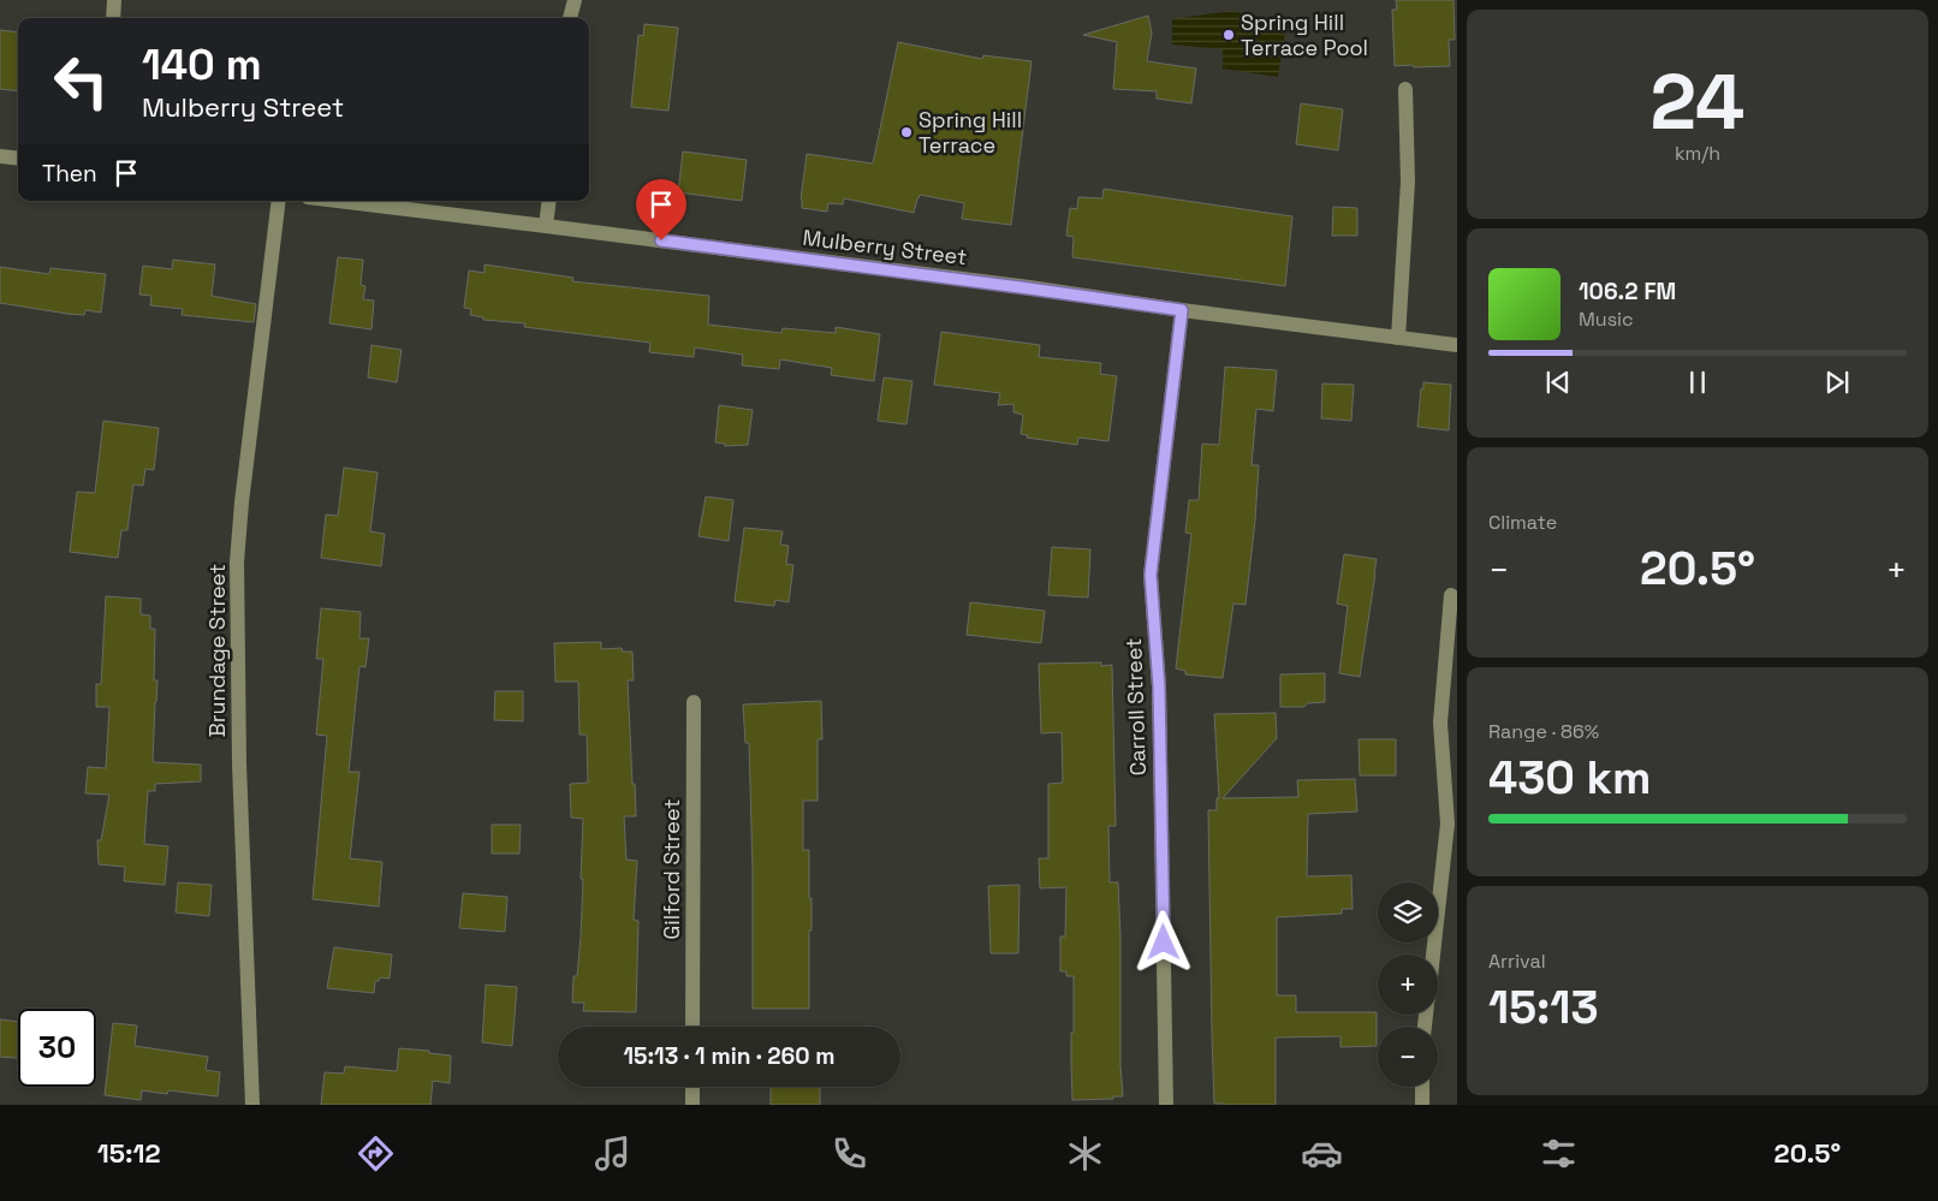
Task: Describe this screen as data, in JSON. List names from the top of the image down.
{
  "streets": {
    "street": [
      "Mulberry Street",
      "Brundage Street",
      "Carroll Street",
      "Gilford Street"
    ]
  },
  "crossings": [
    ["Mulberry Street", "Carroll Street"]
  ],
  "places": ["Spring Hill Terrace Pool", "Spring Hill Terrace"],
  "page": {
    "tile": [
      ["24", "km/h"],
      "Climate",
      ["Range · 86%", "430 km"],
      ["Arrival", "15:13"]
    ],
    "turn": ["140 m", "Mulberry Street"],
    "then": "Then",
    "song": ["106.2 FM", "Music"],
    "heat": ["−", "20.5°", "+"],
    "map_buttons": ["+", "−"],
    "limit": "30",
    "trip": "15:13 · 1 min · 260 m",
    "tabs": ["15:12", "20.5°"]
  }
}
